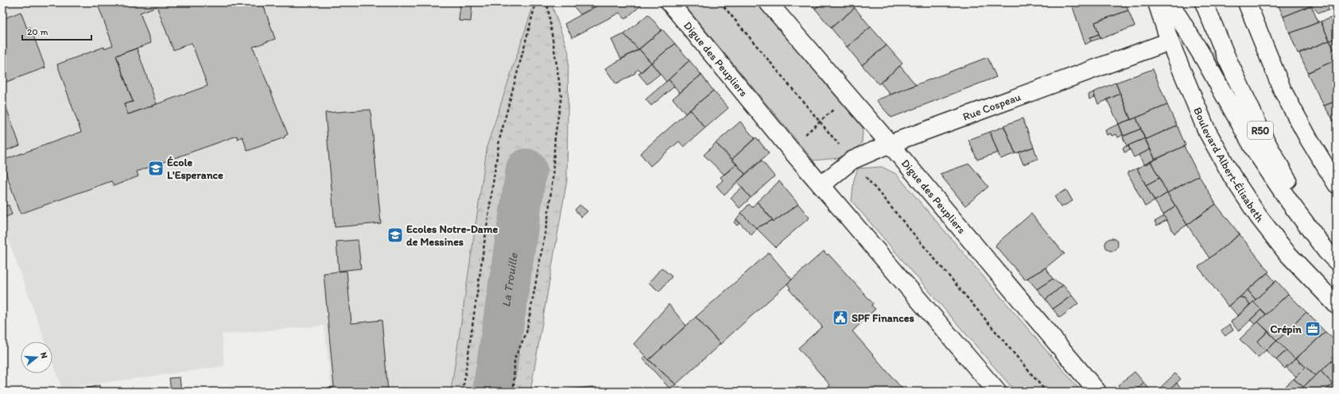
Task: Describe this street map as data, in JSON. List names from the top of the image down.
{
  "streets": {
    "main road": [
      "Digue des Peupliers",
      "Rue Cospeau",
      "R50",
      "Boulevard Albert-Élisabeth"
    ]
  },
  "crossings": [
    ["Digue des Peupliers", "Rue Cospeau"],
    ["Rue Cospeau", "Boulevard Albert-Élisabeth"]
  ],
  "water": ["La Trouille"],
  "places": {
    "school or university": ["École L'Esperance", "Ecoles Notre-Dame de Messines"],
    "public building": ["SPF Finances"],
    "office": ["Crépin"]
  },
  "scale_bar": "20 m",
  "north": "right"
}
